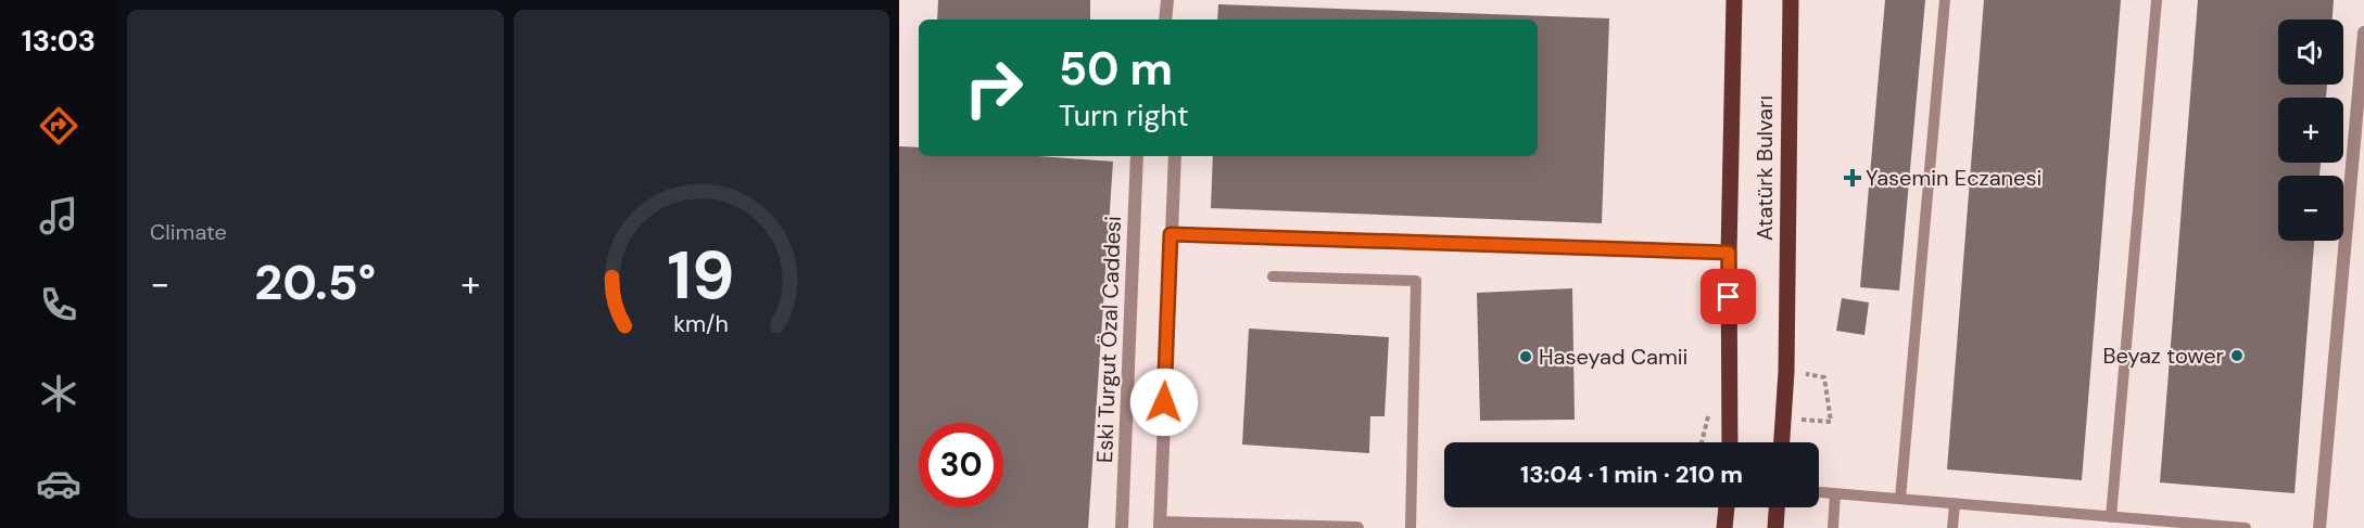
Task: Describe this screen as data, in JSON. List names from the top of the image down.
{
  "streets": {
    "main road": ["Atatürk Bulvarı"],
    "street": ["Eski Turgut Özal Caddesi"]
  },
  "places": {
    "health": ["Yasemin Eczanesi"],
    "other": ["Beyaz tower", "Haseyad Camii"]
  },
  "page": {
    "tabs": "13:03",
    "tile": "Climate",
    "map_buttons": ["+", "−"],
    "turn": ["50 m", "Turn right"],
    "heat": ["−", "20.5°", "+"],
    "limit": "30",
    "trip": "13:04 · 1 min · 210 m",
    "gauge": ["19", "km/h"]
  }
}
